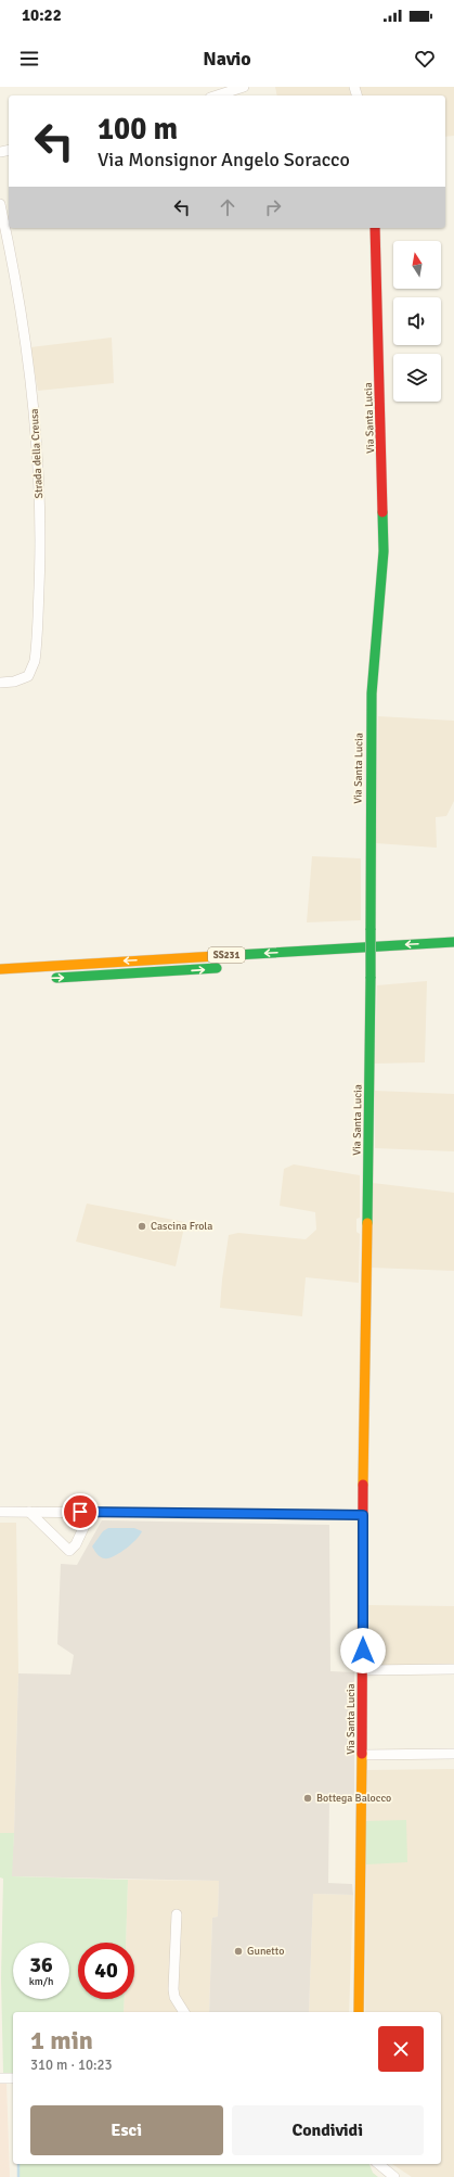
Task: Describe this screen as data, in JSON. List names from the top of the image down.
{
  "streets": {
    "main road": ["Via Santa Lucia", "SS231"],
    "street": ["Strada della Creusa"]
  },
  "places": ["Cascina Frola", "Bottega Balocco", "Gunetto"],
  "north": "top",
  "page": {
    "status": "10:22",
    "header": "Navio",
    "turn": ["100 m", "Via Monsignor Angelo Soracco"],
    "speed": "36 km/h",
    "limit": "40",
    "heading": ["1 min", "310 m · 10:23"],
    "buttons": ["Esci", "Condividi"]
  }
}
